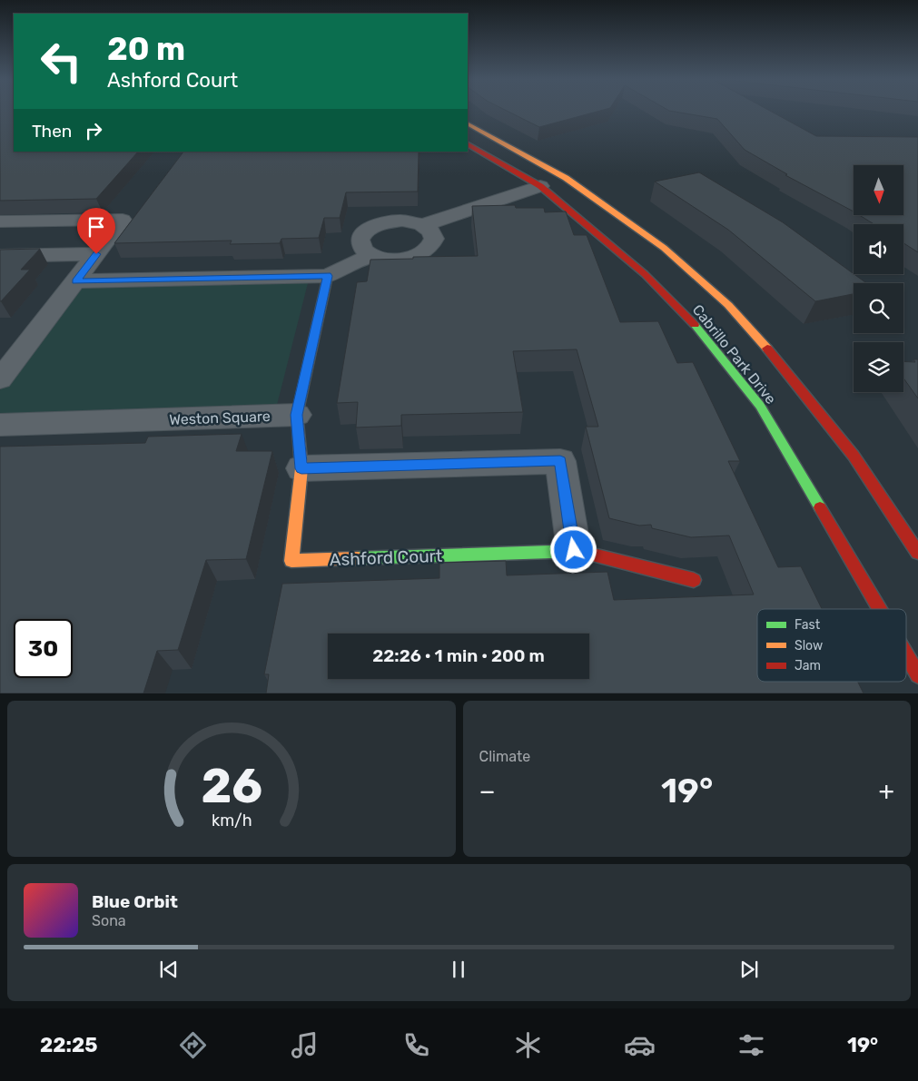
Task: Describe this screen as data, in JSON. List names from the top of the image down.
{
  "streets": {
    "street": ["Cabrillo Park Drive", "Weston Square", "Ashford Court"]
  },
  "crossings": [
    ["Weston Square", "Ashford Court"]
  ],
  "legend": ["Fast", "Slow", "Jam"],
  "north": "bottom",
  "page": {
    "turn": ["20 m", "Ashford Court"],
    "then": "Then",
    "limit": "30",
    "trip": "22:26 · 1 min · 200 m",
    "tile": "Climate",
    "heat": ["−", "19°", "+"],
    "song": ["Blue Orbit", "Sona"],
    "tabs": ["22:25", "19°"],
    "gauge": ["26", "km/h"]
  }
}
